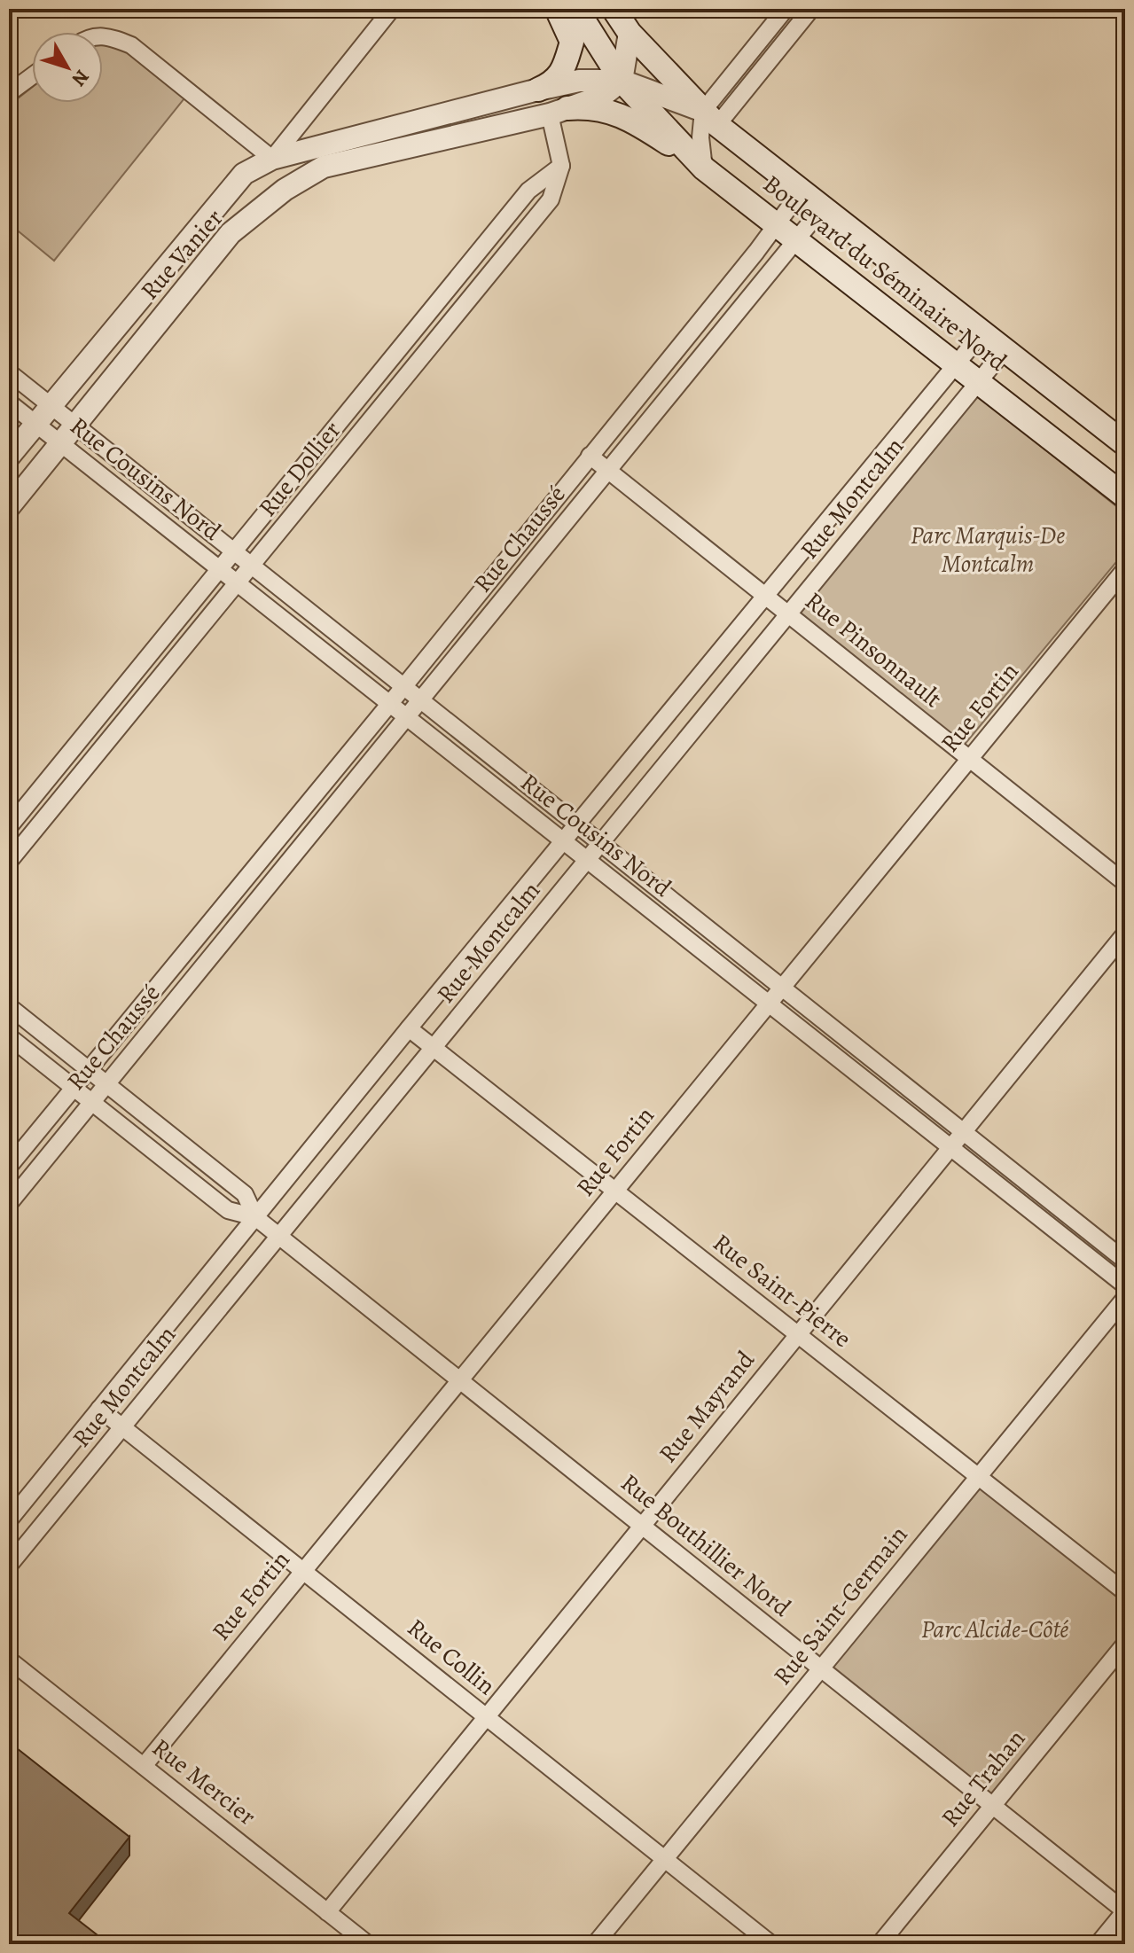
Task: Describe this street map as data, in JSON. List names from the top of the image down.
{
  "streets": {
    "main road": ["Boulevard du Séminaire Nord"],
    "street": [
      "Rue Vanier",
      "Rue Dollier",
      "Rue Cousins Nord",
      "Rue Montcalm",
      "Rue Chaussé",
      "Rue Pinsonnault",
      "Rue Fortin",
      "Rue Saint-Pierre",
      "Rue Mayrand",
      "Rue Bouthillier Nord",
      "Rue Saint-Germain",
      "Rue Collin",
      "Rue Trahan",
      "Rue Mercier"
    ]
  },
  "crossings": [
    ["Rue Vanier", "Boulevard du Séminaire Nord"],
    ["Rue Vanier", "Rue Cousins Nord"],
    ["Boulevard du Séminaire Nord", "Rue Montcalm"],
    ["Boulevard du Séminaire Nord", "Rue Chaussé"],
    ["Rue Dollier", "Rue Cousins Nord"],
    ["Rue Cousins Nord", "Rue Montcalm"],
    ["Rue Cousins Nord", "Rue Chaussé"],
    ["Rue Cousins Nord", "Rue Fortin"],
    ["Rue Cousins Nord", "Rue Mayrand"],
    ["Rue Montcalm", "Rue Pinsonnault"],
    ["Rue Montcalm", "Rue Saint-Pierre"],
    ["Rue Montcalm", "Rue Bouthillier Nord"],
    ["Rue Montcalm", "Rue Collin"],
    ["Rue Chaussé", "Rue Pinsonnault"],
    ["Rue Chaussé", "Rue Bouthillier Nord"],
    ["Rue Pinsonnault", "Rue Fortin"],
    ["Rue Fortin", "Rue Saint-Pierre"],
    ["Rue Fortin", "Rue Bouthillier Nord"],
    ["Rue Fortin", "Rue Collin"],
    ["Rue Fortin", "Rue Mercier"],
    ["Rue Saint-Pierre", "Rue Mayrand"],
    ["Rue Saint-Pierre", "Rue Saint-Germain"],
    ["Rue Mayrand", "Rue Bouthillier Nord"],
    ["Rue Mayrand", "Rue Collin"],
    ["Rue Mayrand", "Rue Mercier"],
    ["Rue Bouthillier Nord", "Rue Saint-Germain"],
    ["Rue Bouthillier Nord", "Rue Trahan"],
    ["Rue Saint-Germain", "Rue Collin"]
  ],
  "parks": ["Parc Marquis-De Montcalm", "Parc Alcide-Côté"],
  "north": "bottom right"
}
